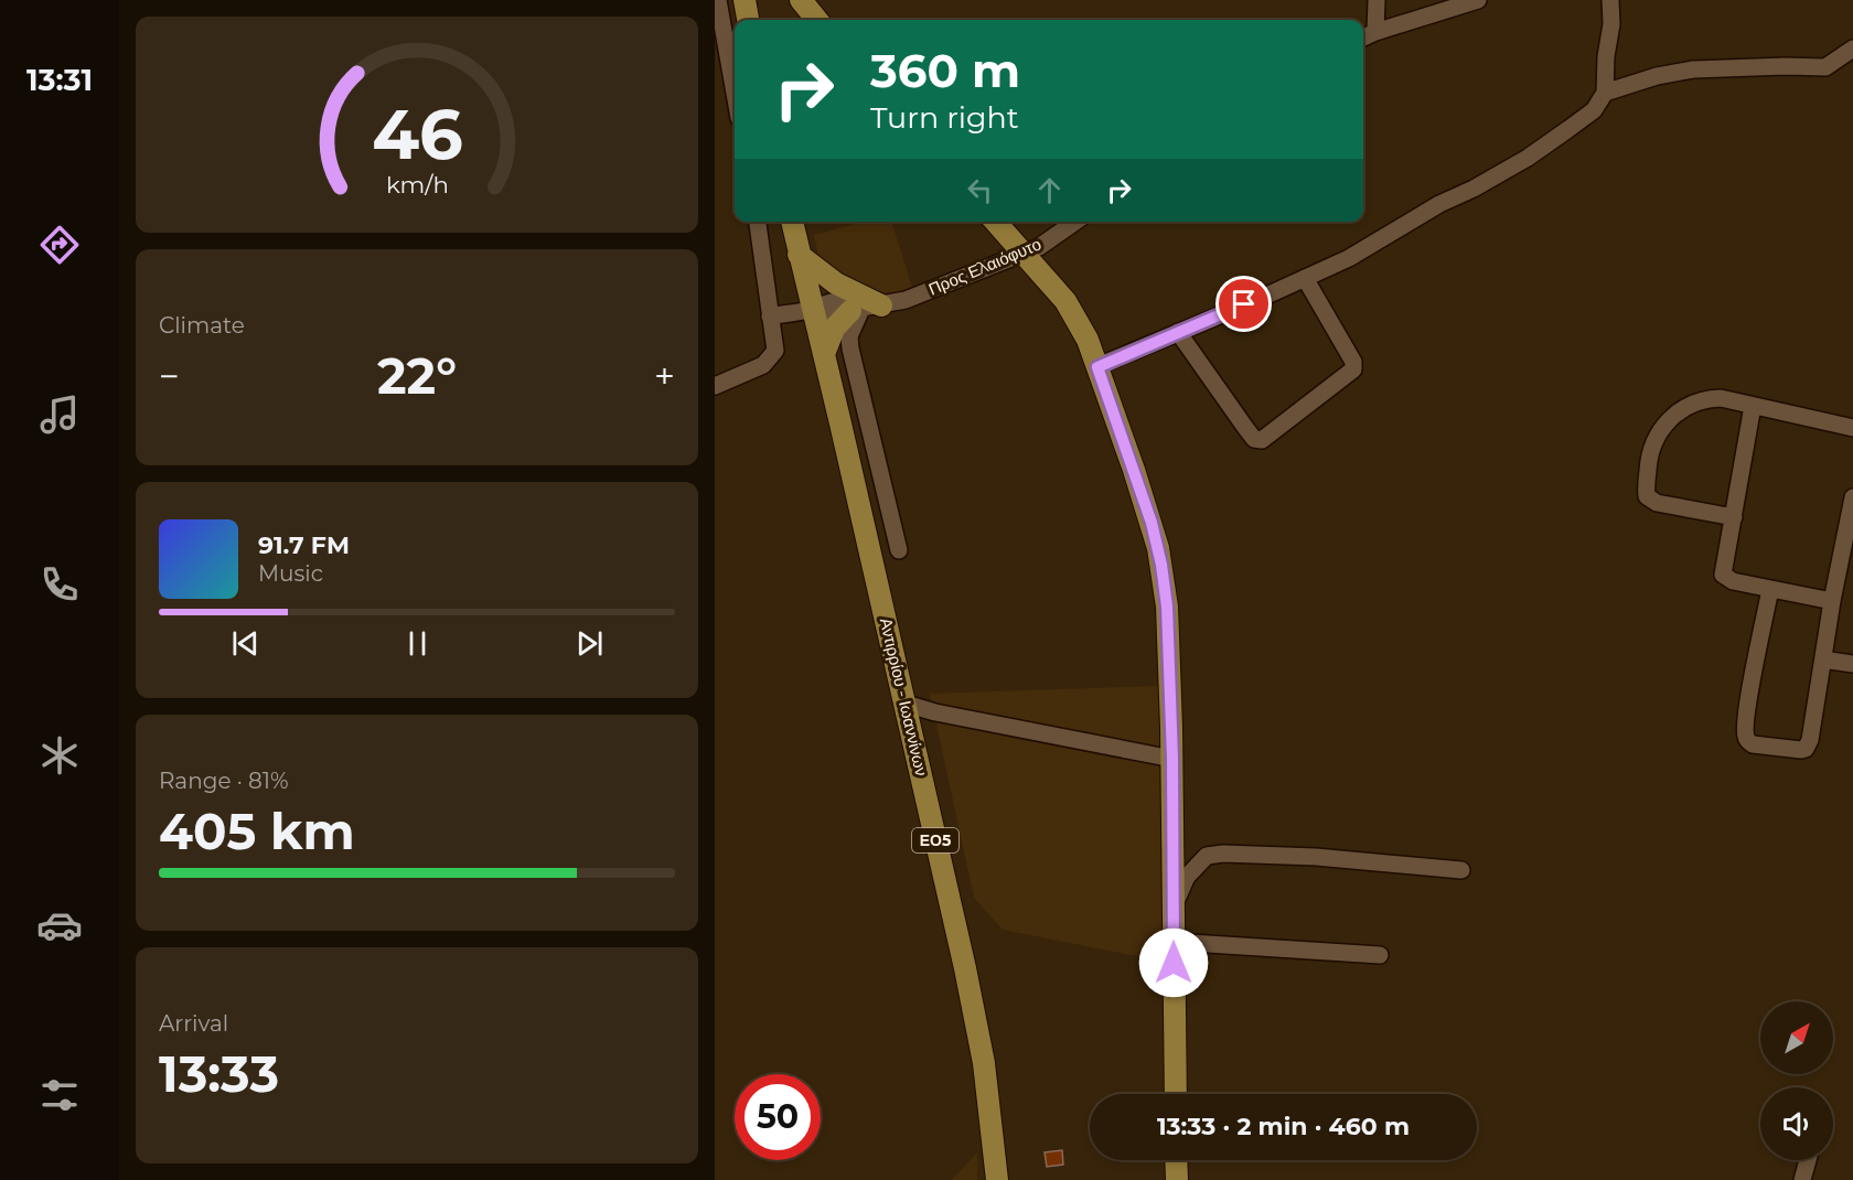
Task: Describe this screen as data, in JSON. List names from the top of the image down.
{
  "streets": {
    "main road": ["Αντιρρίου - Ιωαννίνων", "ΕΟ5"],
    "street": ["Προς Ελαιόφυτο"]
  },
  "crossings": [
    ["Προς Ελαιόφυτο", "Αντιρρίου - Ιωαννίνων"]
  ],
  "north": "top right",
  "page": {
    "tabs": "13:31",
    "turn": ["360 m", "Turn right"],
    "tile": [
      "Climate",
      ["Range · 81%", "405 km"],
      ["Arrival", "13:33"]
    ],
    "heat": ["−", "22°", "+"],
    "song": ["91.7 FM", "Music"],
    "limit": "50",
    "trip": "13:33 · 2 min · 460 m",
    "gauge": ["46", "km/h"]
  }
}
